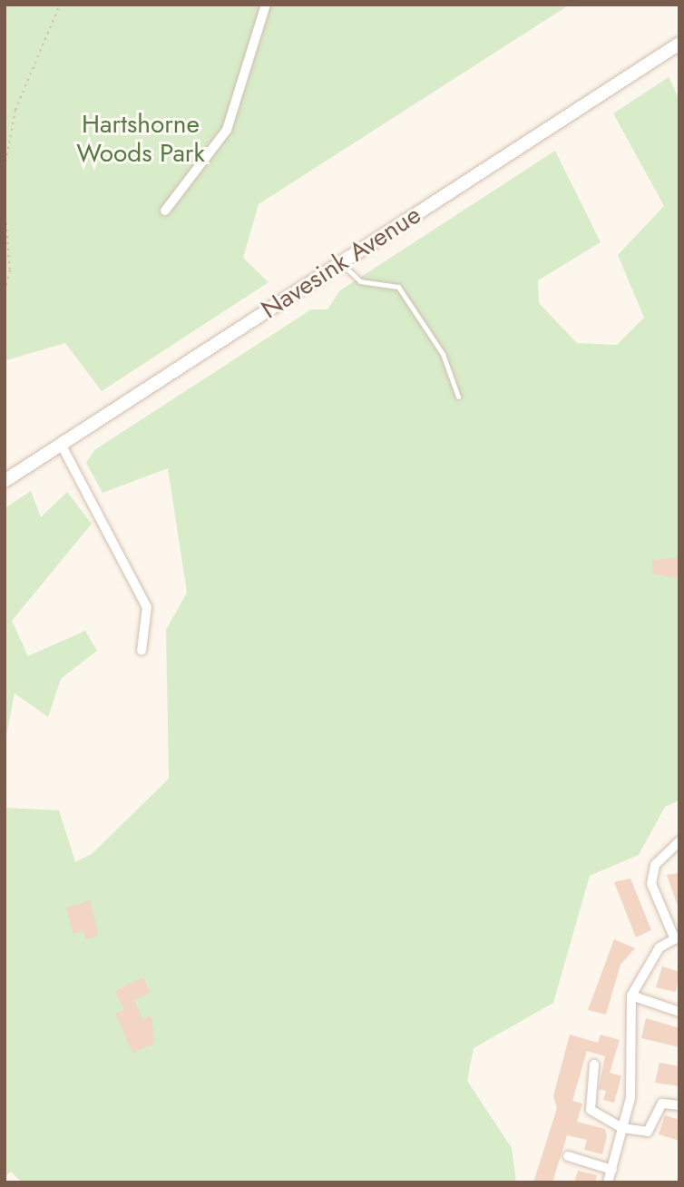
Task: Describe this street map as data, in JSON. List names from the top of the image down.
{
  "streets": {
    "main road": ["Navesink Avenue"]
  },
  "parks": ["Hartshorne Woods Park"]
}
